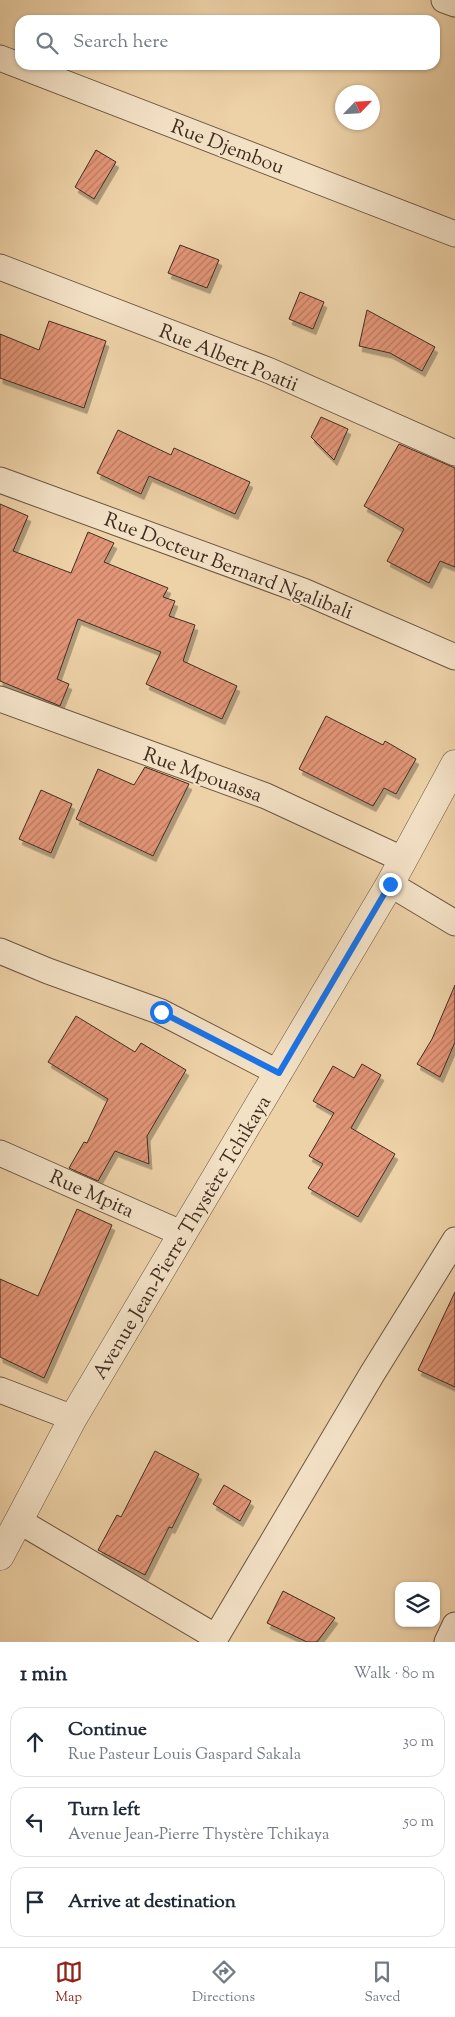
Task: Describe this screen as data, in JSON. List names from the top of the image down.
{
  "streets": {
    "street": [
      "Rue Djembou",
      "Rue Albert Poatii",
      "Rue Docteur Bernard Ngalibali",
      "Rue Mpouassa",
      "Rue Mpita",
      "Avenue Jean-Pierre Thystère Tchikaya"
    ]
  },
  "crossings": [
    ["Rue Mpouassa", "Avenue Jean-Pierre Thystère Tchikaya"],
    ["Rue Mpita", "Avenue Jean-Pierre Thystère Tchikaya"]
  ],
  "north": "top right",
  "page": {
    "search": "Search here",
    "heading": ["1 min", "Walk · 80 m"],
    "list": [
      ["Continue", "Rue Pasteur Louis Gaspard Sakala", "30 m"],
      ["Turn left", "Avenue Jean-Pierre Thystère Tchikaya", "50 m"],
      "Arrive at destination"
    ],
    "nav": ["Map", "Directions", "Saved"]
  }
}
